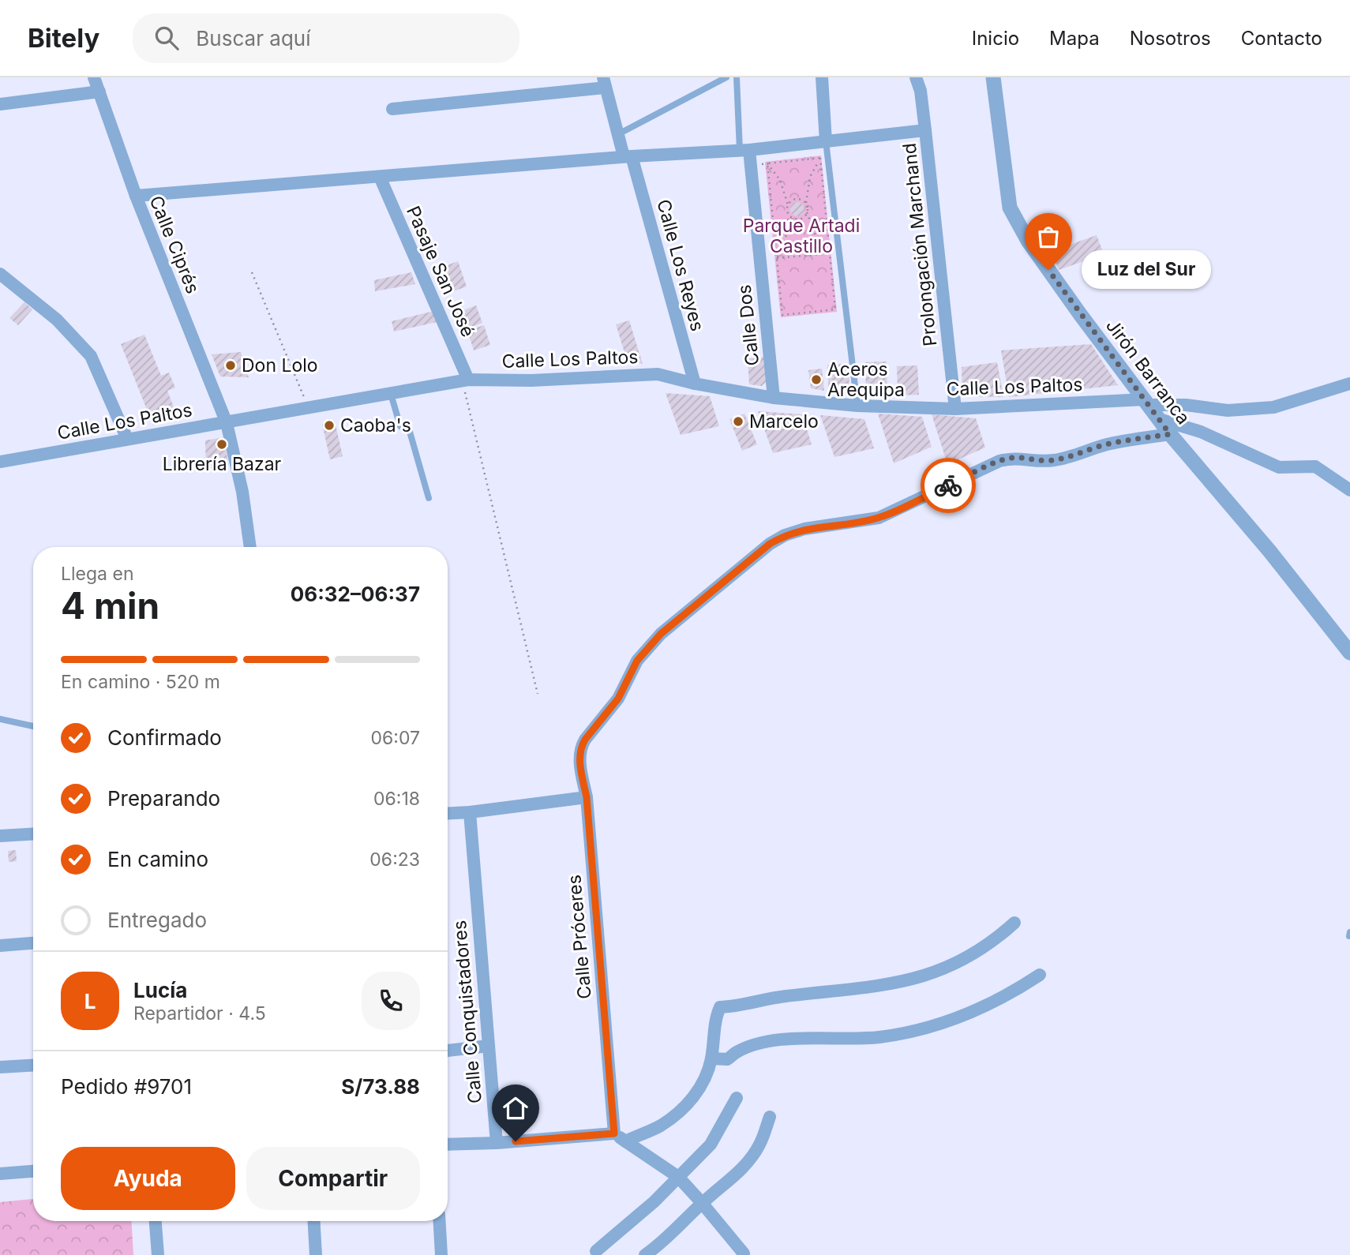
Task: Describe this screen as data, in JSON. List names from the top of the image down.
{
  "streets": {
    "street": [
      "Calle Ciprés",
      "Prolongación Marchand",
      "Calle Los Reyes",
      "Pasaje San José",
      "Calle Dos",
      "Calle Los Paltos",
      "Jirón Barranca",
      "Calle Próceres",
      "Calle Conquistadores"
    ]
  },
  "crossings": [
    ["Calle Ciprés", "Calle Los Paltos"],
    ["Prolongación Marchand", "Calle Los Paltos"],
    ["Calle Los Reyes", "Calle Los Paltos"],
    ["Pasaje San José", "Calle Los Paltos"],
    ["Calle Dos", "Calle Los Paltos"],
    ["Calle Los Paltos", "Jirón Barranca"],
    ["Jirón Barranca", "Calle Próceres"]
  ],
  "parks": ["Parque Artadi Castillo"],
  "places": [
    "Luz del Sur",
    "Don Lolo",
    "Aceros Arequipa",
    "Marcelo",
    "Caoba's",
    "Librería Bazar"
  ],
  "page": {
    "header": "Bitely",
    "search": "Buscar aquí",
    "nav": [
      "Inicio",
      "Mapa",
      "Nosotros",
      "Contacto"
    ],
    "bubble": "Luz del Sur",
    "heading": ["4 min", "Llega en", "06:32–06:37"],
    "panel": [
      "Lucía",
      "Repartidor · 4.5",
      "Pedido #9701",
      "S/73.88"
    ],
    "bar": "En camino · 520 m",
    "list": [
      ["Confirmado", "06:07"],
      ["Preparando", "06:18"],
      ["En camino", "06:23"],
      "Entregado"
    ],
    "round": "L",
    "buttons": ["Ayuda", "Compartir"]
  }
}
